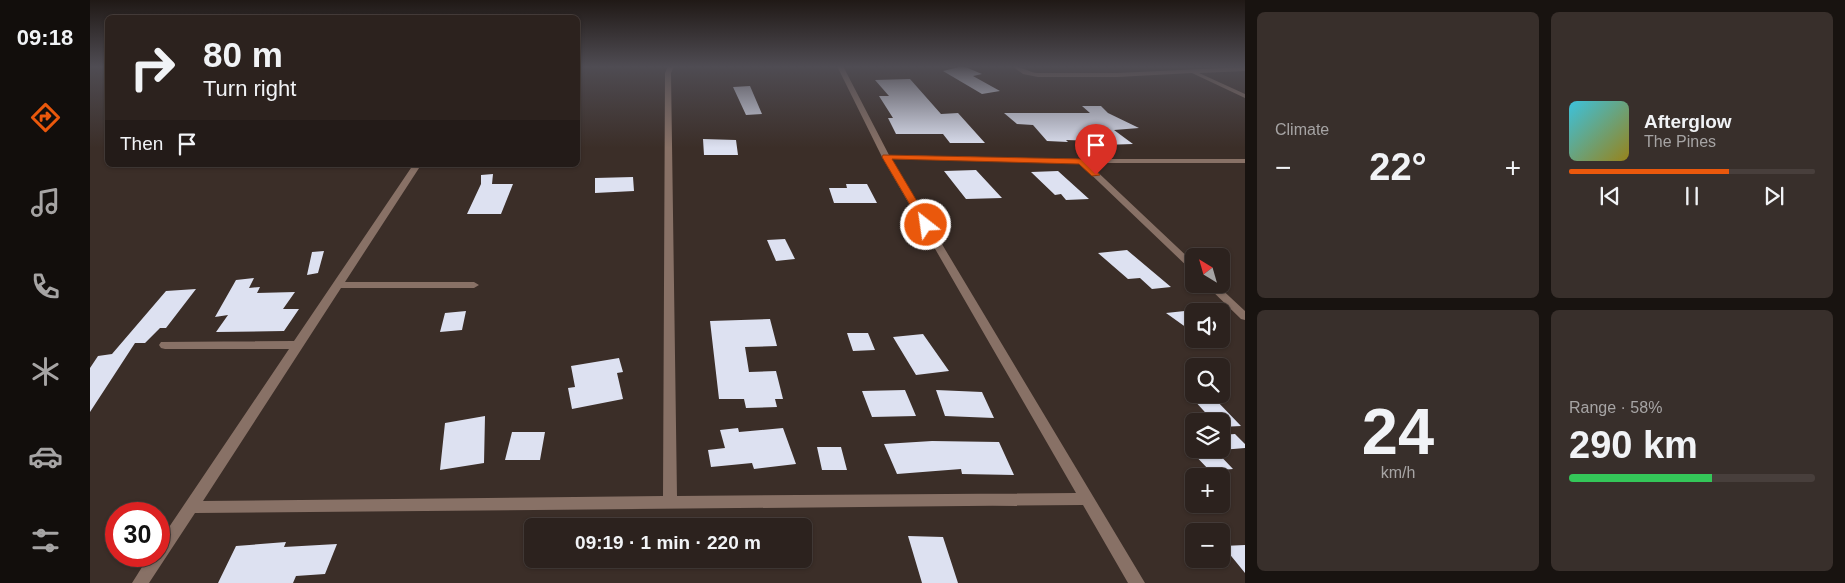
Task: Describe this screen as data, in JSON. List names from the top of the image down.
{
  "north": "top left",
  "page": {
    "tabs": "09:18",
    "tile": [
      "Climate",
      ["24", "km/h"],
      ["Range · 58%", "290 km"]
    ],
    "turn": ["80 m", "Turn right"],
    "song": ["Afterglow", "The Pines"],
    "then": "Then",
    "heat": ["−", "22°", "+"],
    "map_buttons": ["+", "−"],
    "limit": "30",
    "trip": "09:19 · 1 min · 220 m"
  }
}
